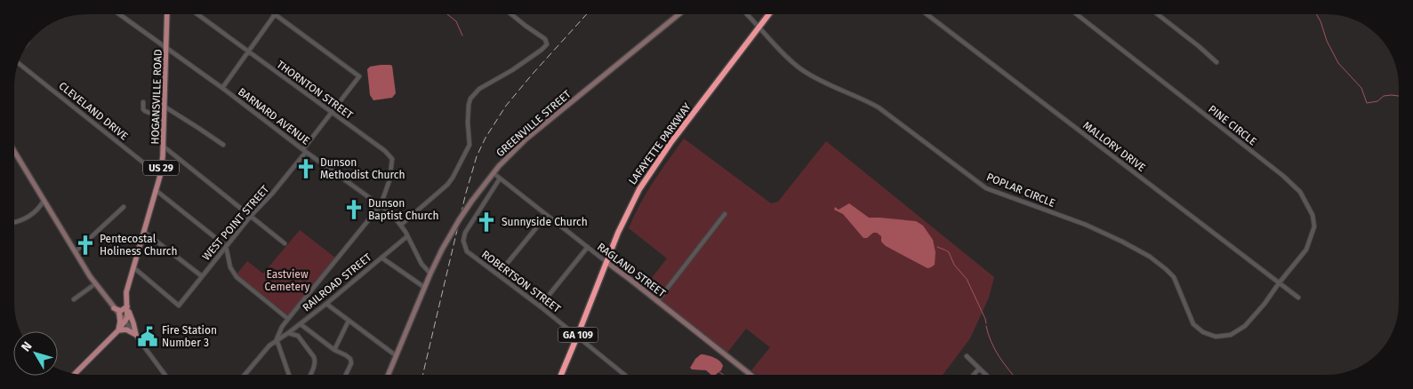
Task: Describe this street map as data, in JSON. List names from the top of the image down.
{
  "streets": {
    "highway": ["LAFAYETTE PARKWAY", "GA 109"],
    "main road": ["HOGANSVILLE ROAD", "US 29"],
    "street": [
      "THORNTON STREET",
      "CLEVELAND DRIVE",
      "BARNARD AVENUE",
      "GREENVILLE STREET",
      "PINE CIRCLE",
      "MALLORY DRIVE",
      "POPLAR CIRCLE",
      "WEST POINT STREET",
      "RAGLAND STREET",
      "ROBERTSON STREET",
      "RAILROAD STREET"
    ]
  },
  "crossings": [
    ["THORNTON STREET", "BARNARD AVENUE"],
    ["THORNTON STREET", "WEST POINT STREET"],
    ["HOGANSVILLE ROAD", "CLEVELAND DRIVE"],
    ["HOGANSVILLE ROAD", "BARNARD AVENUE"],
    ["HOGANSVILLE ROAD", "WEST POINT STREET"],
    ["BARNARD AVENUE", "GREENVILLE STREET"],
    ["BARNARD AVENUE", "WEST POINT STREET"],
    ["BARNARD AVENUE", "RAILROAD STREET"],
    ["GREENVILLE STREET", "RAGLAND STREET"],
    ["PINE CIRCLE", "MALLORY DRIVE"],
    ["PINE CIRCLE", "POPLAR CIRCLE"],
    ["LAFAYETTE PARKWAY", "POPLAR CIRCLE"],
    ["LAFAYETTE PARKWAY", "RAGLAND STREET"],
    ["LAFAYETTE PARKWAY", "ROBERTSON STREET"],
    ["MALLORY DRIVE", "POPLAR CIRCLE"],
    ["RAGLAND STREET", "ROBERTSON STREET"]
  ],
  "parks": ["Eastview Cemetery"],
  "places": {
    "church": [
      "Dunson Methodist Church",
      "Dunson Baptist Church",
      "Sunnyside Church",
      "Pentecostal Holiness Church"
    ],
    "public building": ["Fire Station Number 3"]
  },
  "north": "top left"
}
